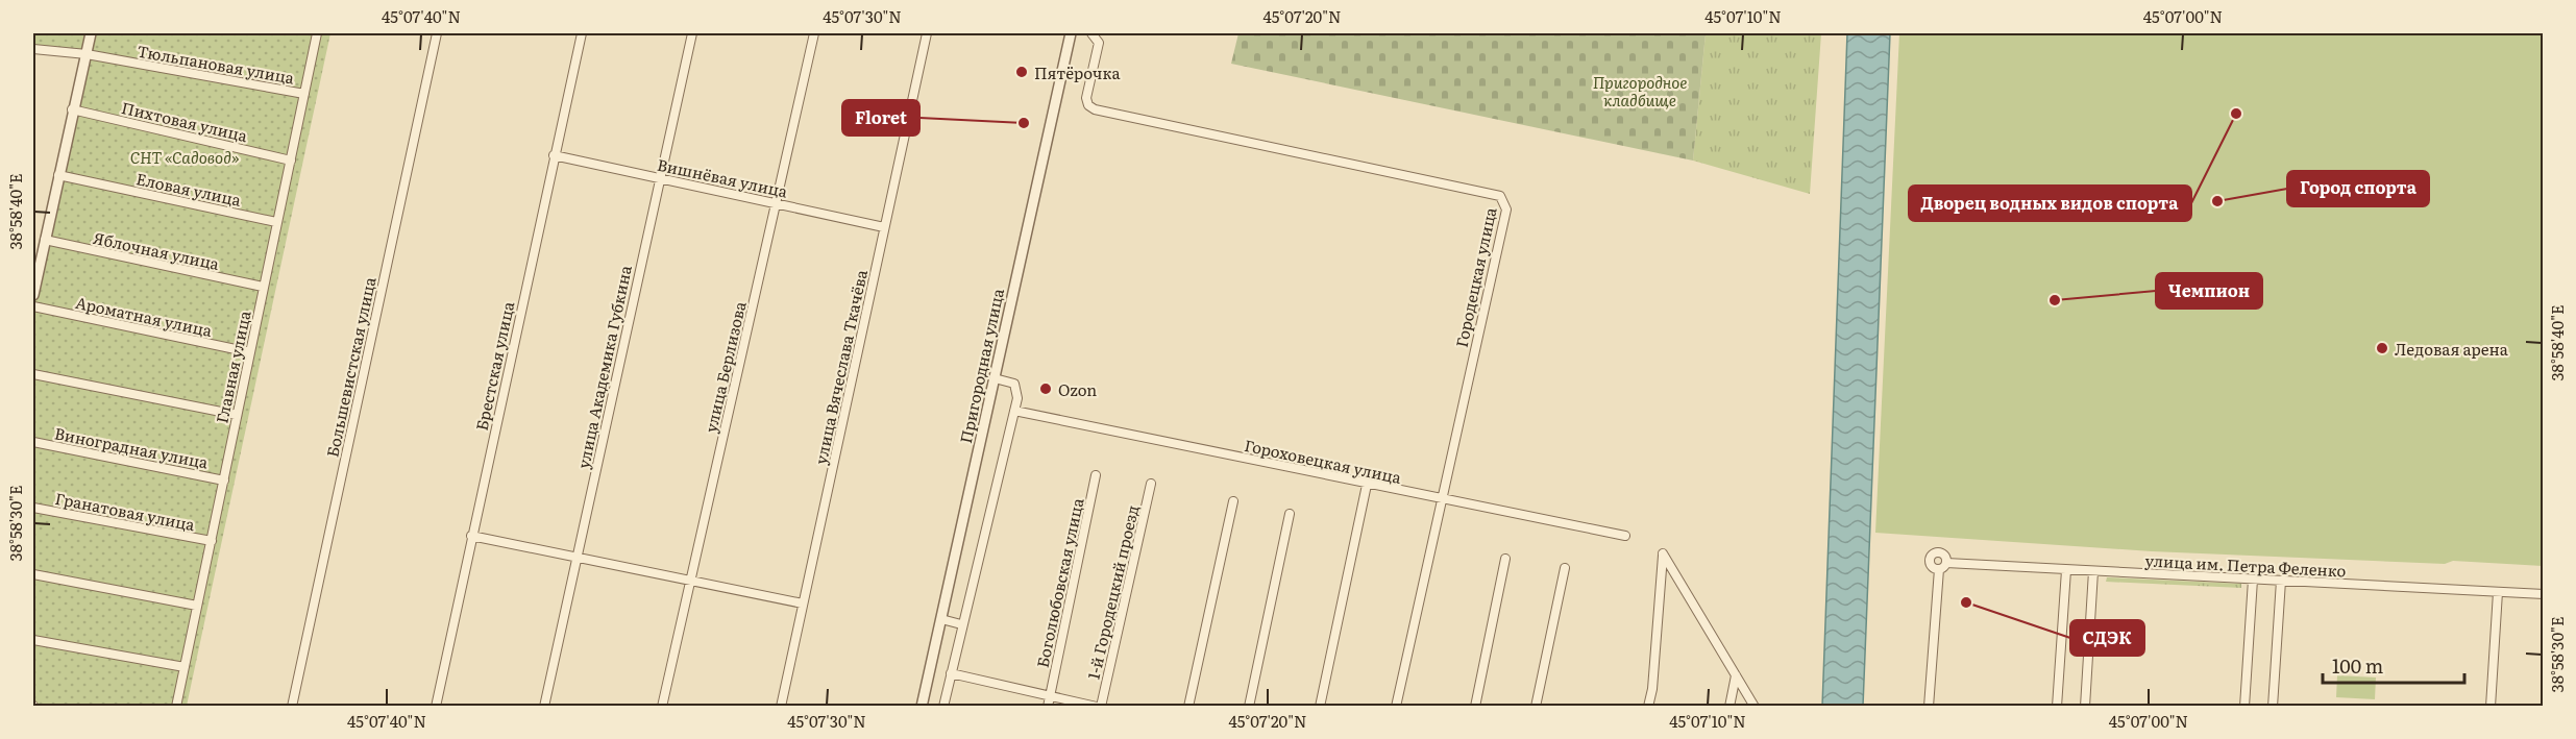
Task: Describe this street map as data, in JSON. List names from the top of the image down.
{
  "streets": {
    "street": [
      "Тюльпановая улица",
      "Пихтовая улица",
      "Вишнёвая улица",
      "Еловая улица",
      "Яблочная улица",
      "Городецкая улица",
      "Ароматная улица",
      "Брестская улица",
      "Пригородная улица",
      "Главная улица",
      "Большевистская улица",
      "улица Академика Губкина",
      "улица Берлизова",
      "улица Вячеслава Ткачёва",
      "Виноградная улица",
      "Гороховецкая улица",
      "Гранатовая улица",
      "улица им. Петра Феленко",
      "Боголюбовская улица",
      "1-й Городецкий проезд"
    ]
  },
  "crossings": [
    ["Тюльпановая улица", "Главная улица"],
    ["Пихтовая улица", "Главная улица"],
    ["Вишнёвая улица", "Брестская улица"],
    ["Вишнёвая улица", "улица Академика Губкина"],
    ["Вишнёвая улица", "улица Берлизова"],
    ["Вишнёвая улица", "улица Вячеслава Ткачёва"],
    ["Еловая улица", "Главная улица"],
    ["Яблочная улица", "Главная улица"],
    ["Городецкая улица", "Гороховецкая улица"],
    ["Ароматная улица", "Главная улица"],
    ["Главная улица", "Виноградная улица"],
    ["Главная улица", "Гранатовая улица"]
  ],
  "parks": ["Пригородное кладбище", "СНТ «Садовод»"],
  "places": [
    "Пятёрочка",
    "Дворец водных видов спорта",
    "Floret",
    "Город спорта",
    "Чемпион",
    "Ледовая арена",
    "Ozon",
    "СДЭК"
  ],
  "scale_bar": "100 m",
  "coordinates": [
    "45°07'40\"N",
    "45°07'30\"N",
    "45°07'20\"N",
    "45°07'10\"N",
    "45°07'00\"N",
    "38°58'40\"E",
    "38°58'30\"E"
  ]
}
